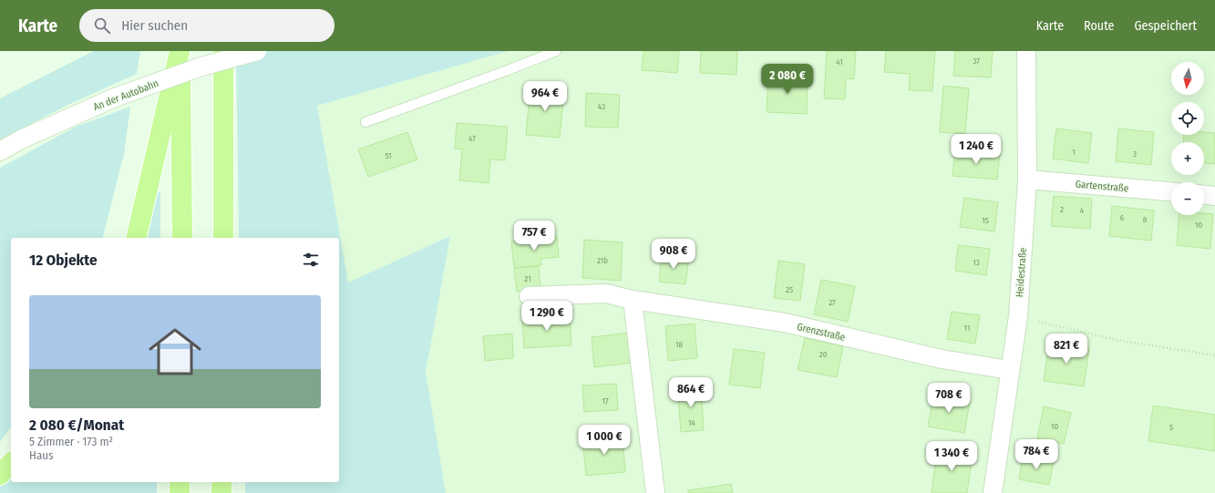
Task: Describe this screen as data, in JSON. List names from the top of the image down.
{
  "streets": {
    "street": [
      "An der Autobahn",
      "Gartenstraße",
      "Heidestraße",
      "Grenzstraße"
    ]
  },
  "crossings": [
    ["Gartenstraße", "Heidestraße"],
    ["Heidestraße", "Grenzstraße"]
  ],
  "house_numbers": [
    "37",
    "41",
    "43",
    "47",
    "1",
    "3",
    "51",
    "2",
    "4",
    "6",
    "8",
    "15",
    "10",
    "21b",
    "13",
    "21",
    "25",
    "27",
    "11",
    "18",
    "20",
    "17",
    "14",
    "10",
    "5"
  ],
  "north": "bottom",
  "page": {
    "header": "Karte",
    "search": "Hier suchen",
    "nav": ["Karte", "Route", "Gespeichert"],
    "map_buttons": ["+", "−"],
    "price": [
      "2 080 €",
      "964 €",
      "1 240 €",
      "757 €",
      "908 €",
      "1 290 €",
      "821 €",
      "864 €",
      "708 €",
      "1 000 €",
      "784 €",
      "1 340 €"
    ],
    "heading": "12 Objekte",
    "list": [
      {
        "name": "2 080 €/Monat",
        "note": "5 Zimmer · 173 m² · Haus"
      }
    ]
  }
}
